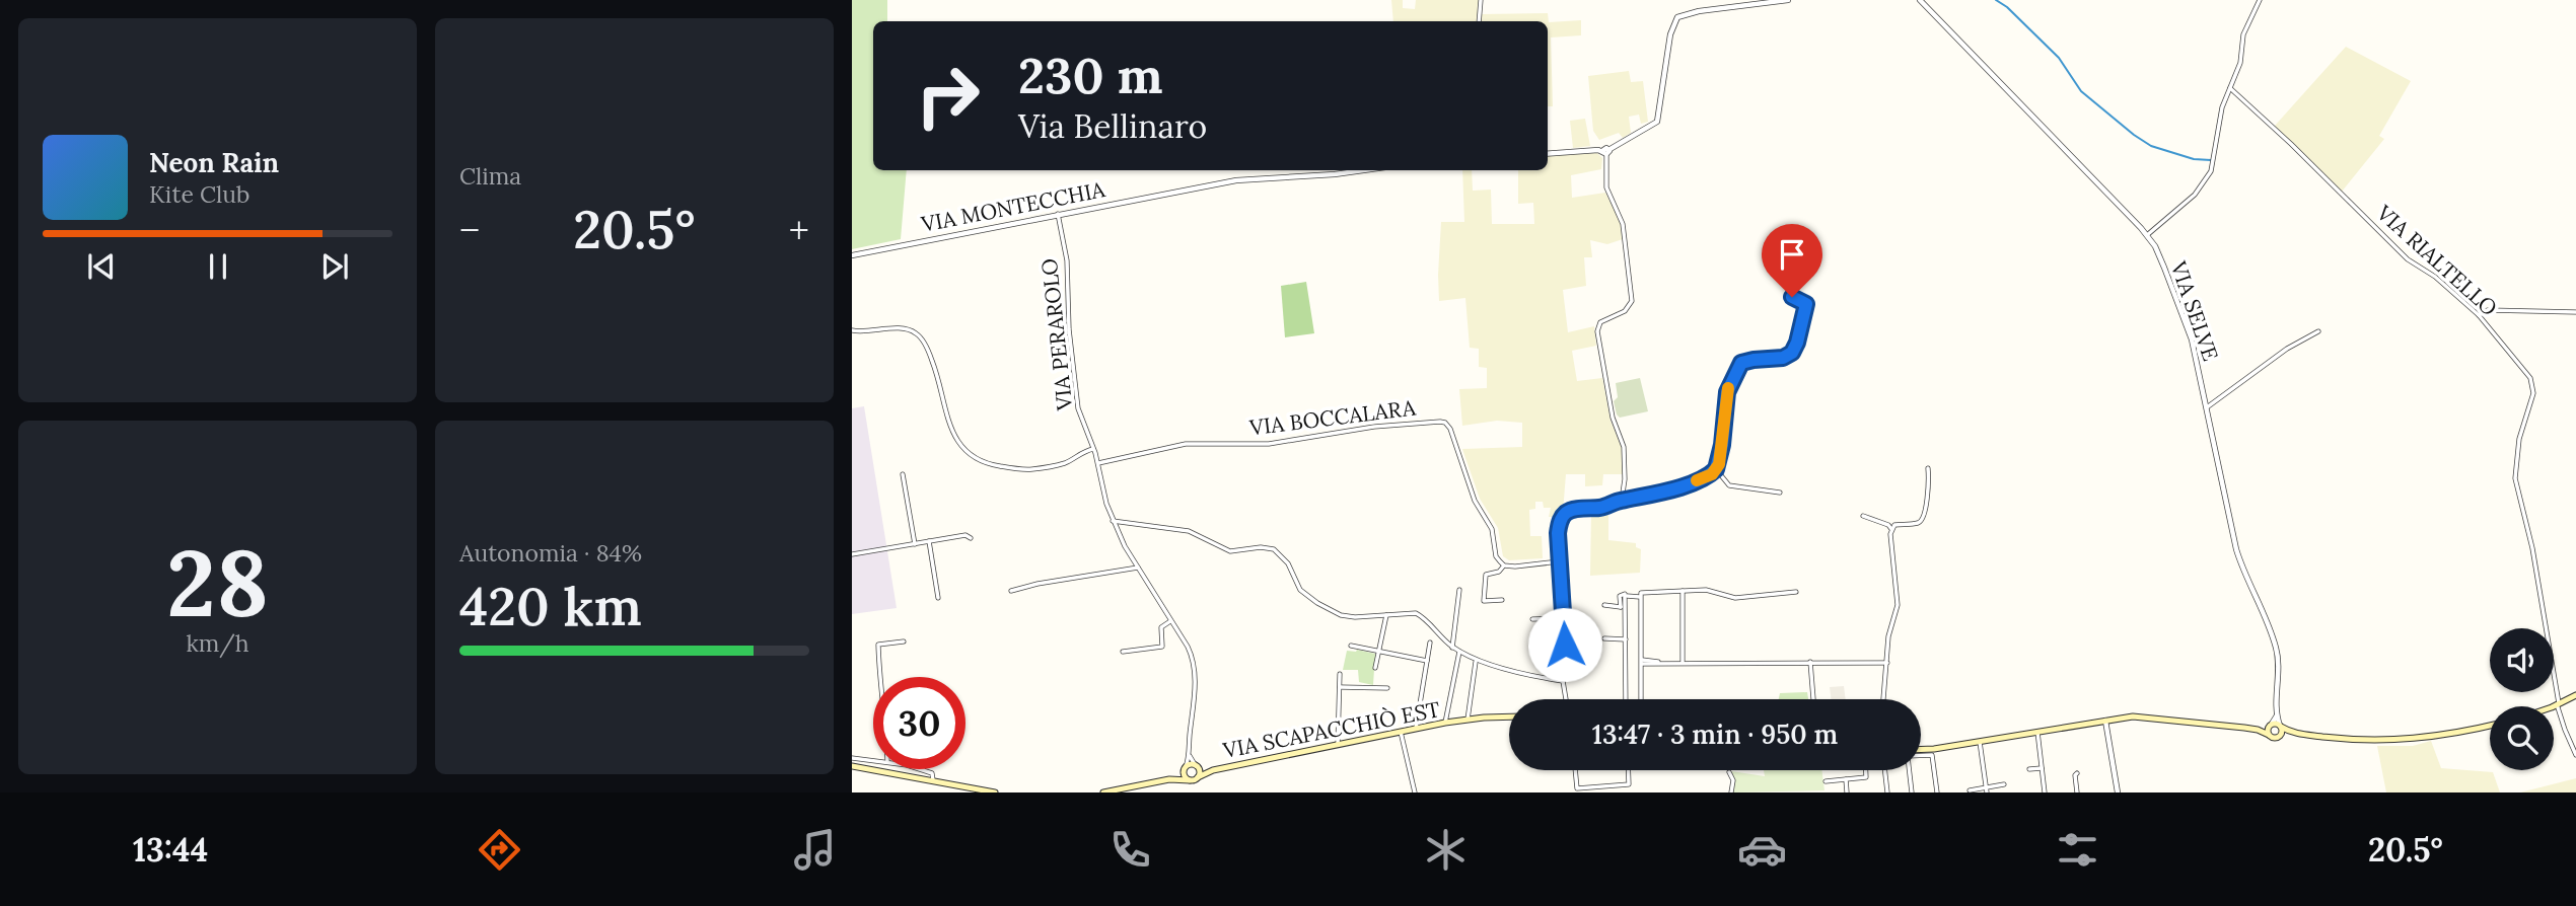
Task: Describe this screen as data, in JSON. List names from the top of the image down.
{
  "streets": {
    "main road": ["VIA SCAPACCHIÒ EST"],
    "street": [
      "VIA MONTECCHIA",
      "VIA RIALTELLO",
      "VIA SELVE",
      "VIA PERAROLO",
      "VIA BOCCALARA"
    ]
  },
  "crossings": [
    ["VIA MONTECCHIA", "VIA PERAROLO"],
    ["VIA PERAROLO", "VIA BOCCALARA"],
    ["VIA PERAROLO", "VIA SCAPACCHIÒ EST"]
  ],
  "page": {
    "tile": [
      "Clima",
      ["28", "km/h"],
      ["Autonomia · 84%", "420 km"]
    ],
    "turn": ["230 m", "Via Bellinaro"],
    "song": ["Neon Rain", "Kite Club"],
    "heat": ["−", "20.5°", "+"],
    "limit": "30",
    "trip": "13:47 · 3 min · 950 m",
    "tabs": ["13:44", "20.5°"]
  }
}
